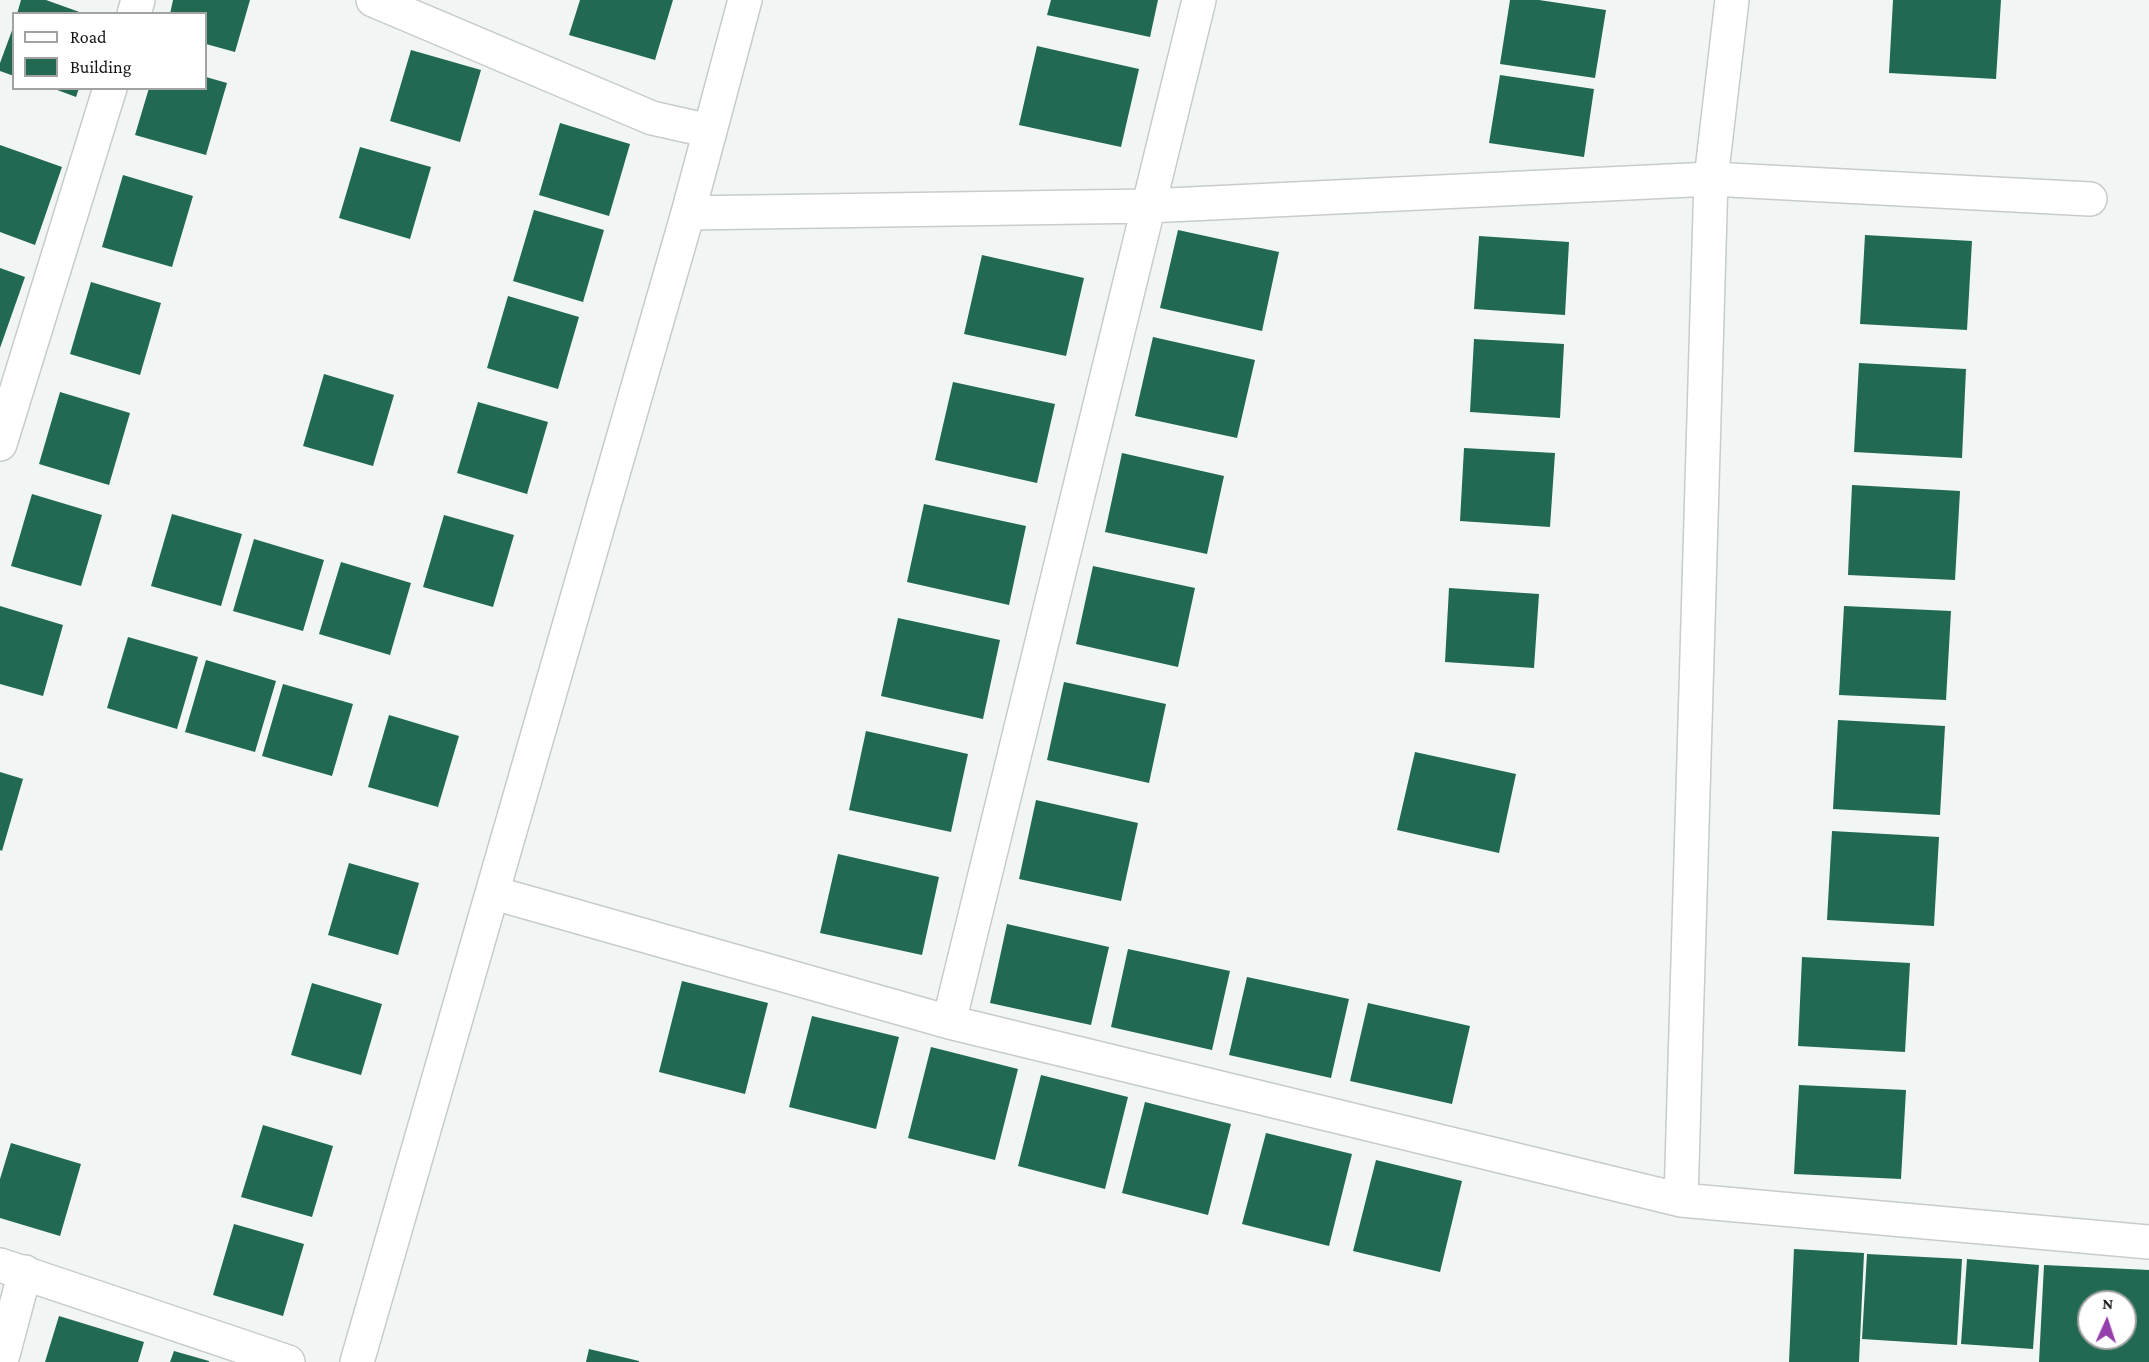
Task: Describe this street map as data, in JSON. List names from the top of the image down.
{
  "legend": ["Road", "Building"],
  "north": "top"
}
